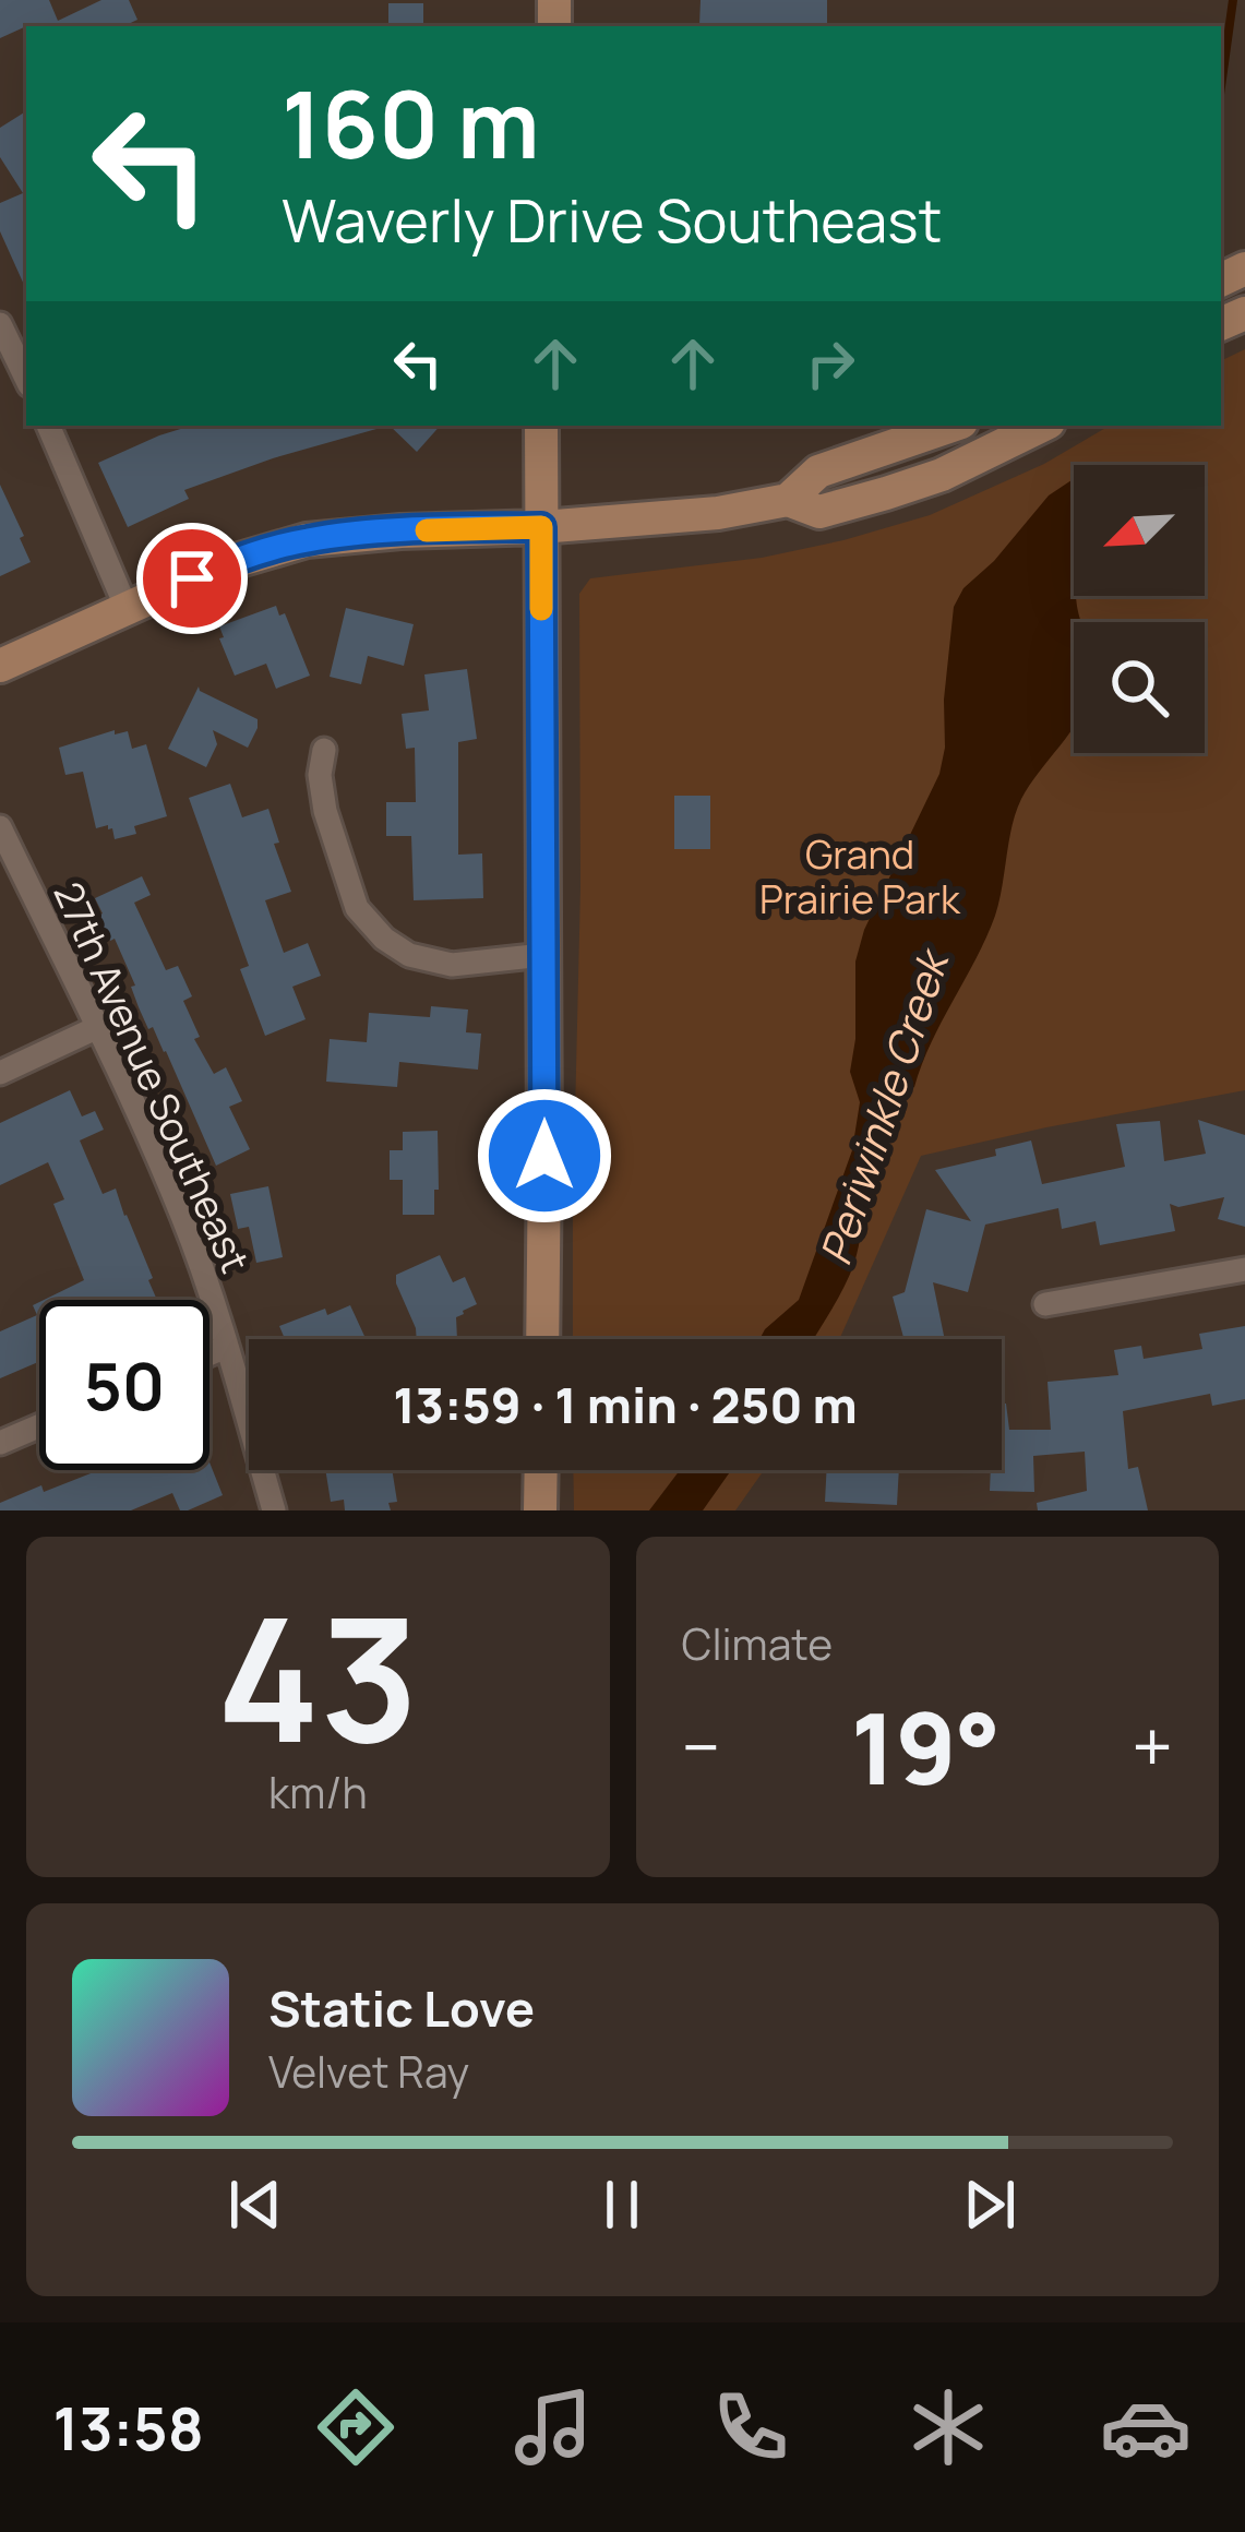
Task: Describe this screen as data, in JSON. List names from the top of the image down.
{
  "streets": {
    "street": ["27th Avenue Southeast"]
  },
  "water": ["Periwinkle Creek"],
  "parks": ["Grand Prairie Park"],
  "north": "bottom left",
  "page": {
    "turn": ["160 m", "Waverly Drive Southeast"],
    "limit": "50",
    "trip": "13:59 · 1 min · 250 m",
    "tile": [
      ["43", "km/h"],
      "Climate"
    ],
    "heat": ["−", "19°", "+"],
    "song": ["Static Love", "Velvet Ray"],
    "tabs": "13:58"
  }
}
